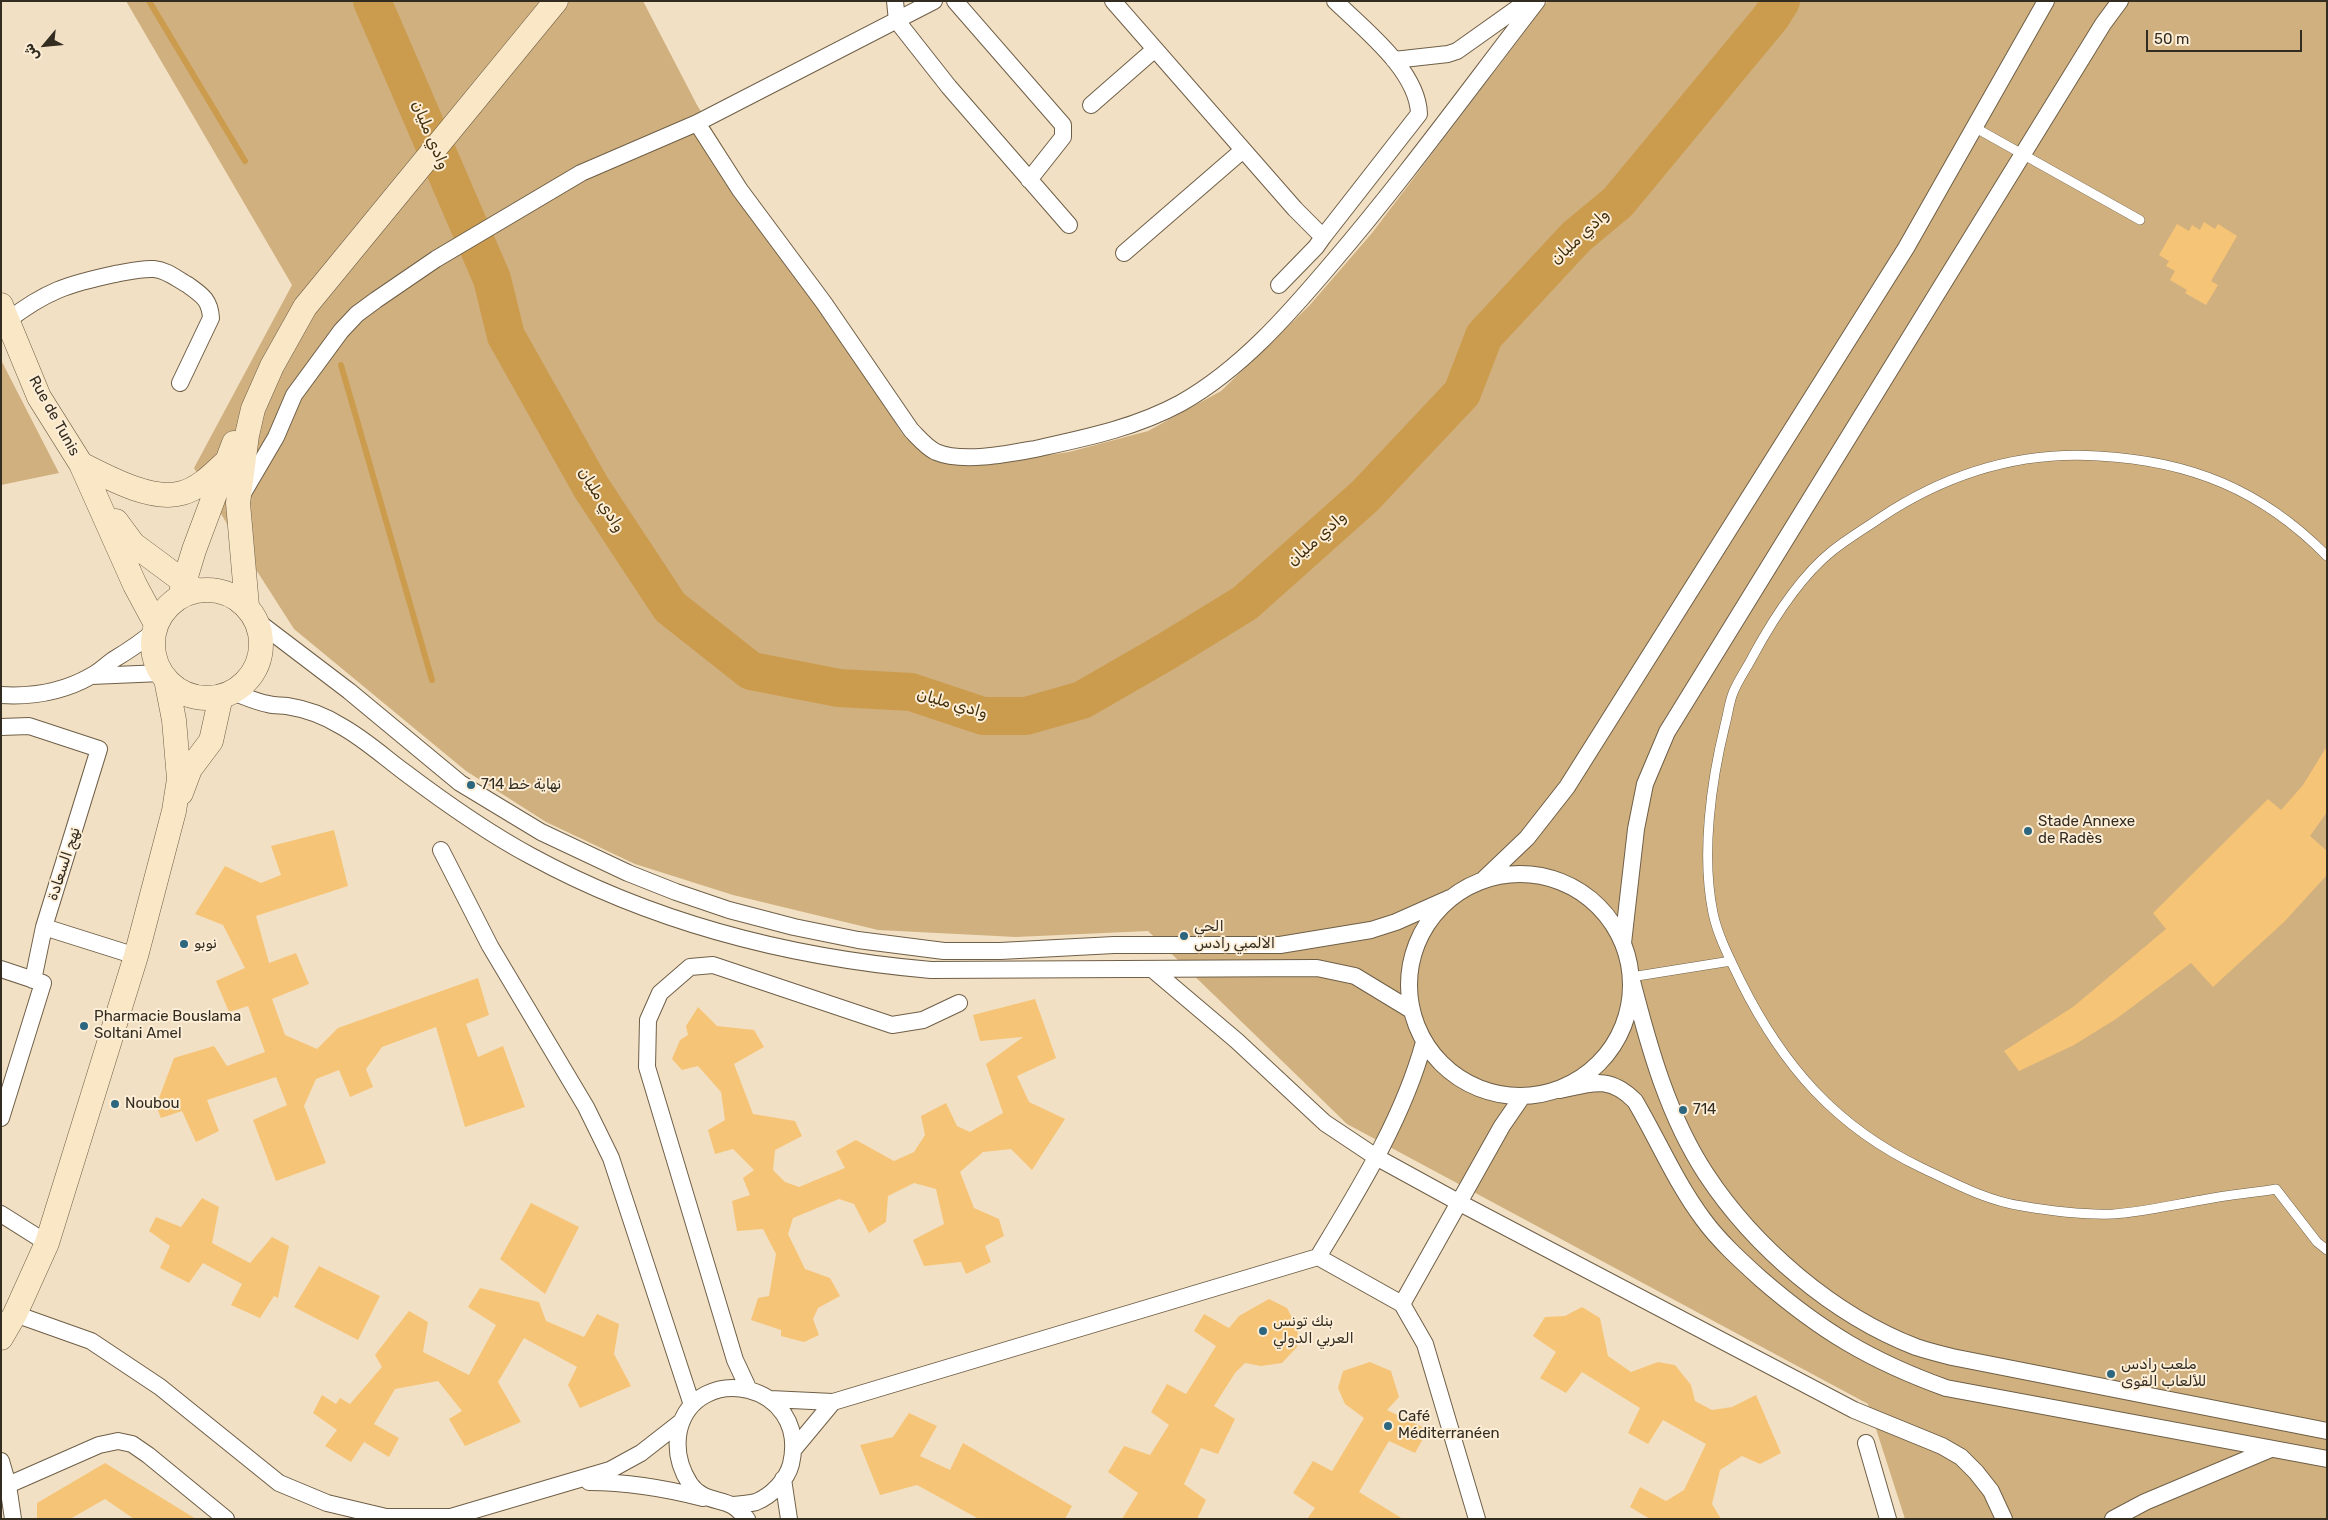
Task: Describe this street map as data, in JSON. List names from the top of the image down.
{
  "streets": {
    "main road": ["Rue de Tunis"],
    "street": ["نهج السعادة"]
  },
  "water": ["وادي مليان"],
  "places": [
    "نهاية خط 714",
    "Stade Annexe de Radès",
    "الحي الالمبي رادس",
    "نوبو",
    "Pharmacie Bouslama Soltani Amel",
    "Noubou",
    "714",
    "بنك تونس العربي الدولي",
    "ملعب رادس للألعاب القوى",
    "Café Méditerranéen"
  ],
  "scale_bar": "50 m",
  "north": "bottom left"
}
